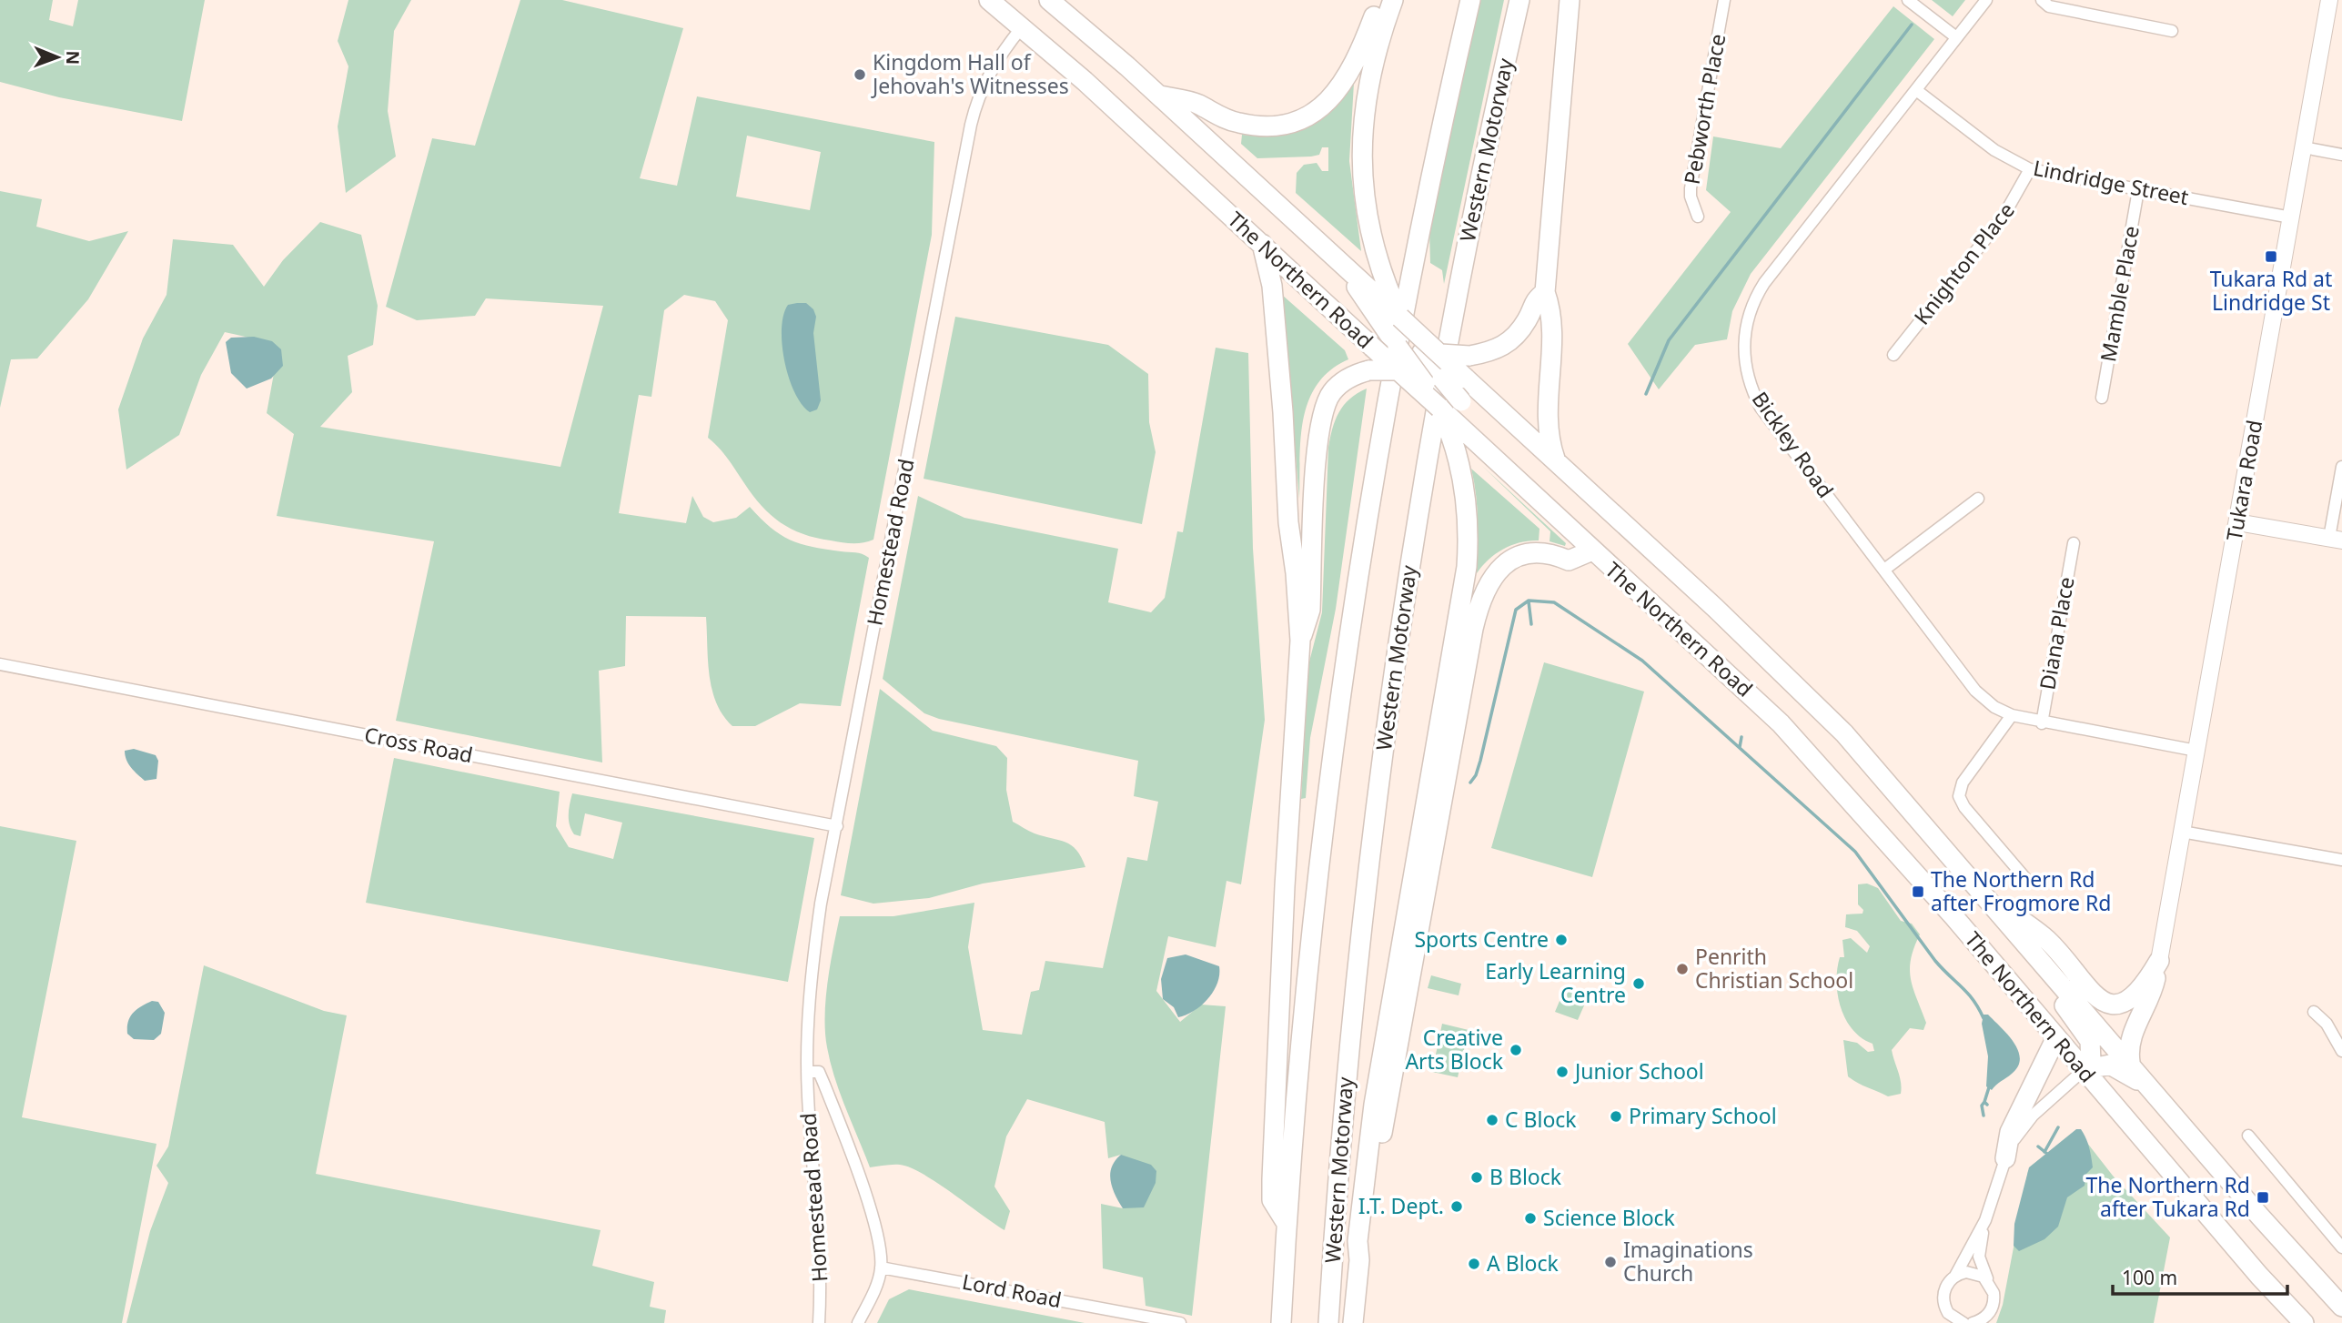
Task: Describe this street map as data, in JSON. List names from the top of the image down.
{
  "streets": {
    "highway": ["Western Motorway", "The Northern Road"],
    "street": [
      "Pebworth Place",
      "Lindridge Street",
      "Knighton Place",
      "Mamble Place",
      "Bickley Road",
      "Tukara Road",
      "Homestead Road",
      "Diana Place",
      "Cross Road",
      "Lord Road"
    ]
  },
  "crossings": [
    ["Lindridge Street", "Knighton Place"],
    ["Lindridge Street", "Mamble Place"],
    ["Lindridge Street", "Bickley Road"],
    ["Lindridge Street", "Tukara Road"],
    ["The Northern Road", "Homestead Road"],
    ["Bickley Road", "Tukara Road"],
    ["Bickley Road", "Diana Place"],
    ["Homestead Road", "Cross Road"],
    ["Homestead Road", "Lord Road"]
  ],
  "places": {
    "other": [
      "Kingdom Hall of Jehovah's Witnesses",
      "Sports Centre",
      "Penrith Christian School",
      "Early Learning Centre",
      "Creative Arts Block",
      "Junior School",
      "Primary School",
      "C Block",
      "B Block",
      "I.T. Dept.",
      "Science Block",
      "Imaginations Church",
      "A Block"
    ],
    "transit": ["Tukara Rd at Lindridge St", "The Northern Rd after Frogmore Rd", "The Northern Rd after Tukara Rd"]
  },
  "scale_bar": "100 m",
  "north": "right"
}
